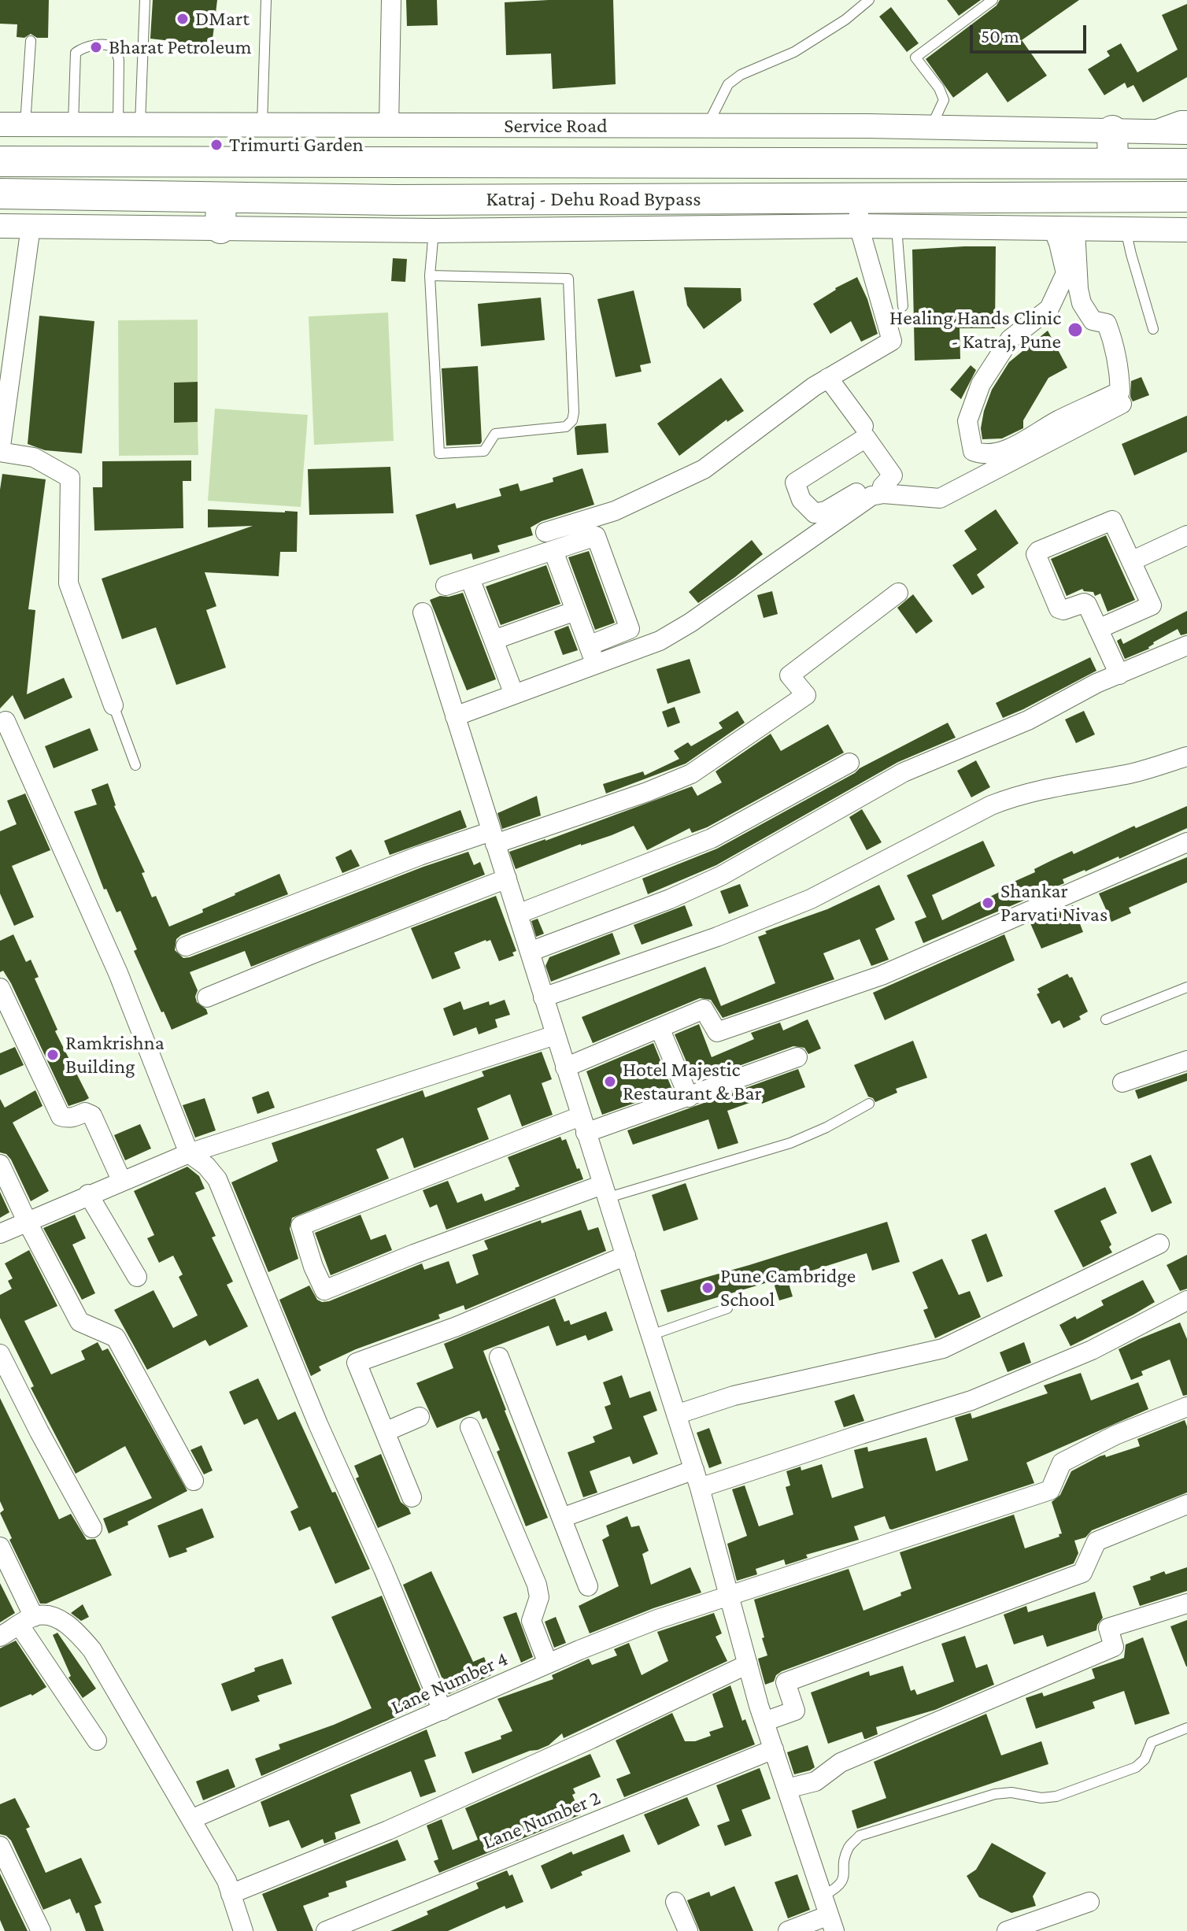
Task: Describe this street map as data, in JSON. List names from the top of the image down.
{
  "streets": {
    "highway": ["Katraj - Dehu Road Bypass"],
    "street": ["Service Road", "Lane Number 4", "Lane Number 2"]
  },
  "places": [
    "DMart",
    "Bharat Petroleum",
    "Trimurti Garden",
    "Healing Hands Clinic - Katraj, Pune",
    "Shankar Parvati Nivas",
    "Ramkrishna Building",
    "Hotel Majestic Restaurant & Bar",
    "Pune Cambridge School"
  ],
  "scale_bar": "50 m"
}
